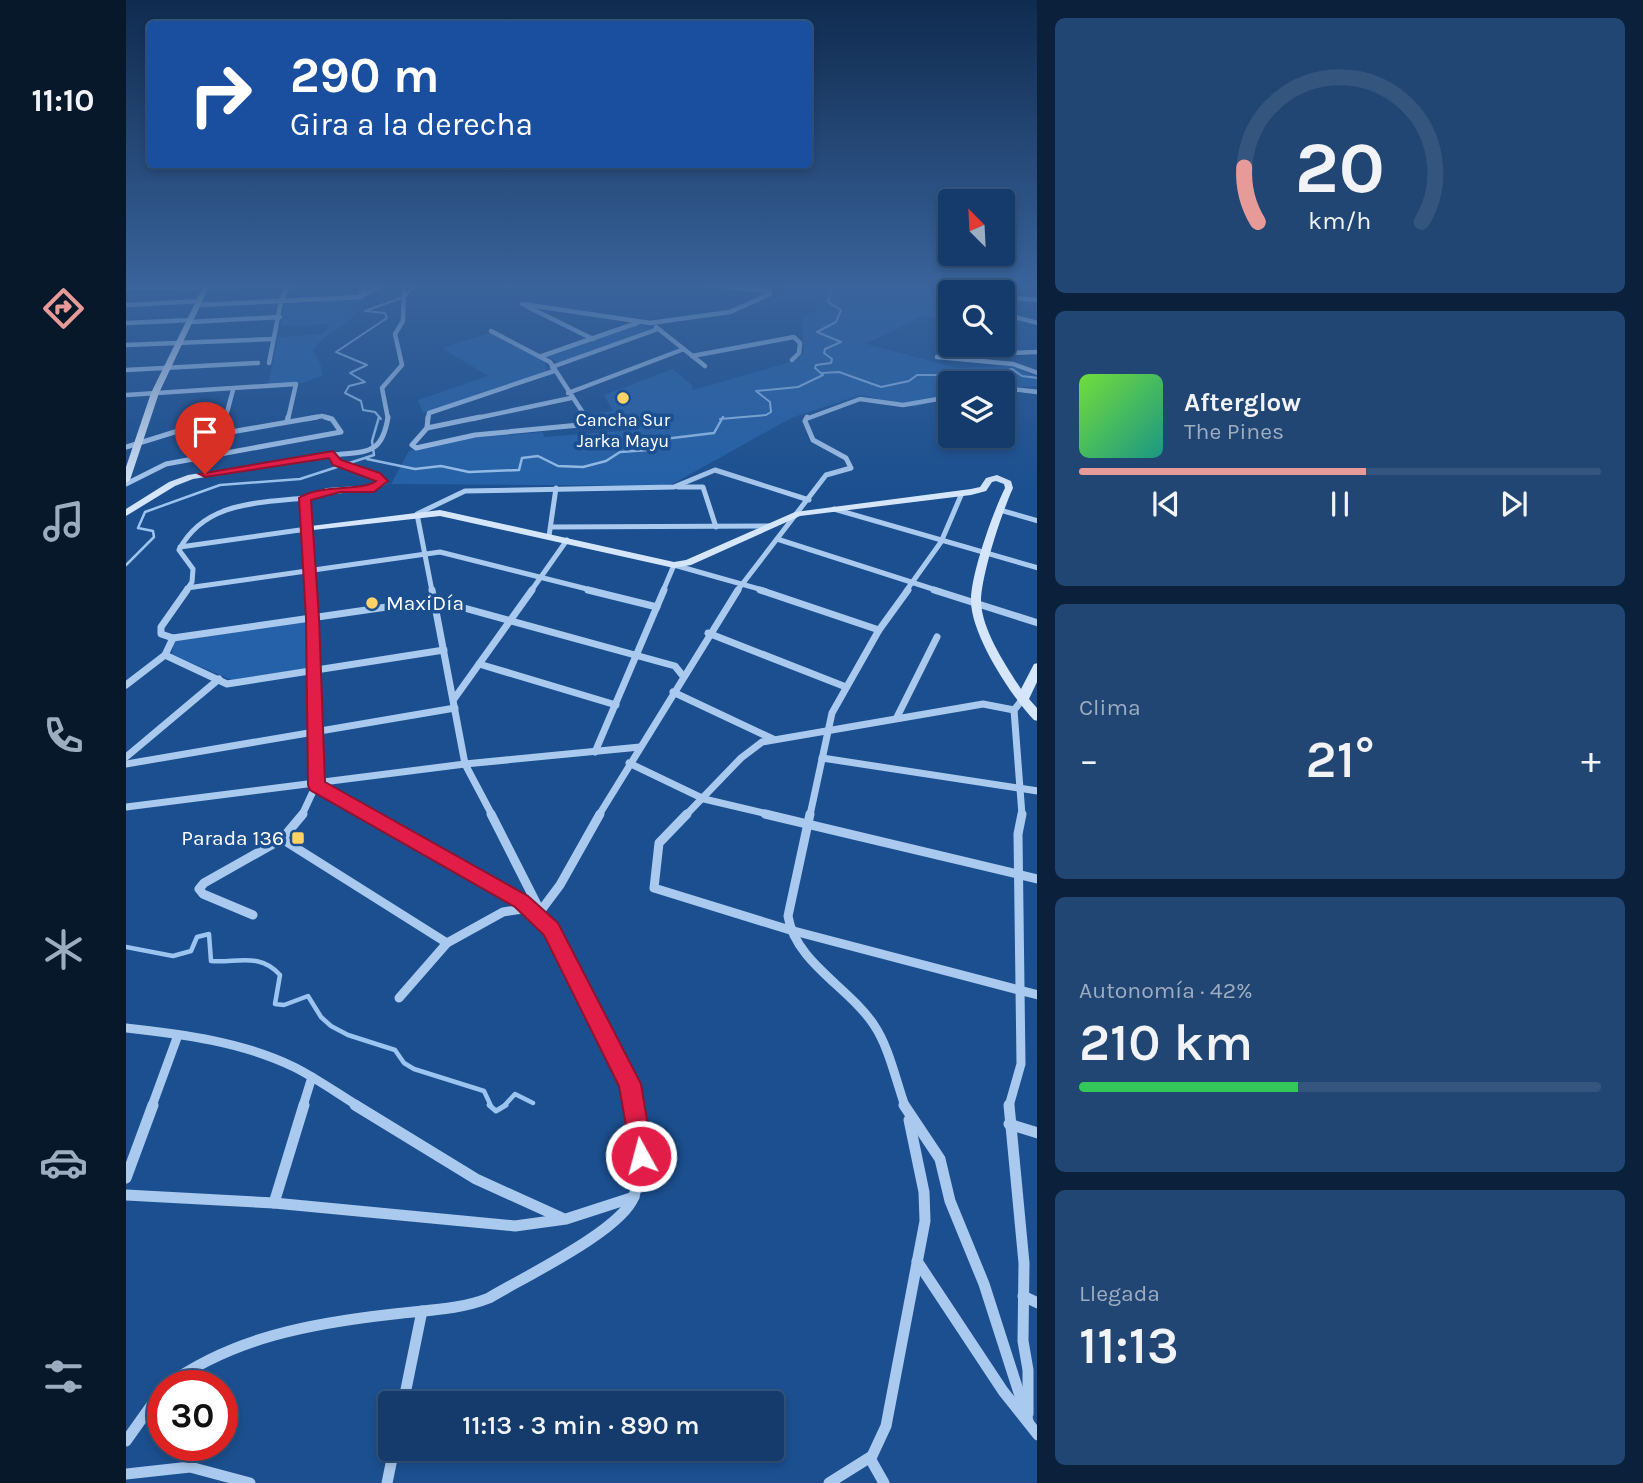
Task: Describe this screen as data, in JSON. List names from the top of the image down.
{
  "places": {
    "other": ["Cancha Sur Jarka Mayu", "MaxiDía"],
    "transit": ["Parada 136"]
  },
  "north": "top left",
  "page": {
    "tabs": "11:10",
    "turn": ["290 m", "Gira a la derecha"],
    "song": ["Afterglow", "The Pines"],
    "tile": [
      "Clima",
      ["Autonomía · 42%", "210 km"],
      ["Llegada", "11:13"]
    ],
    "heat": ["−", "21°", "+"],
    "limit": "30",
    "trip": "11:13 · 3 min · 890 m",
    "gauge": ["20", "km/h"]
  }
}
